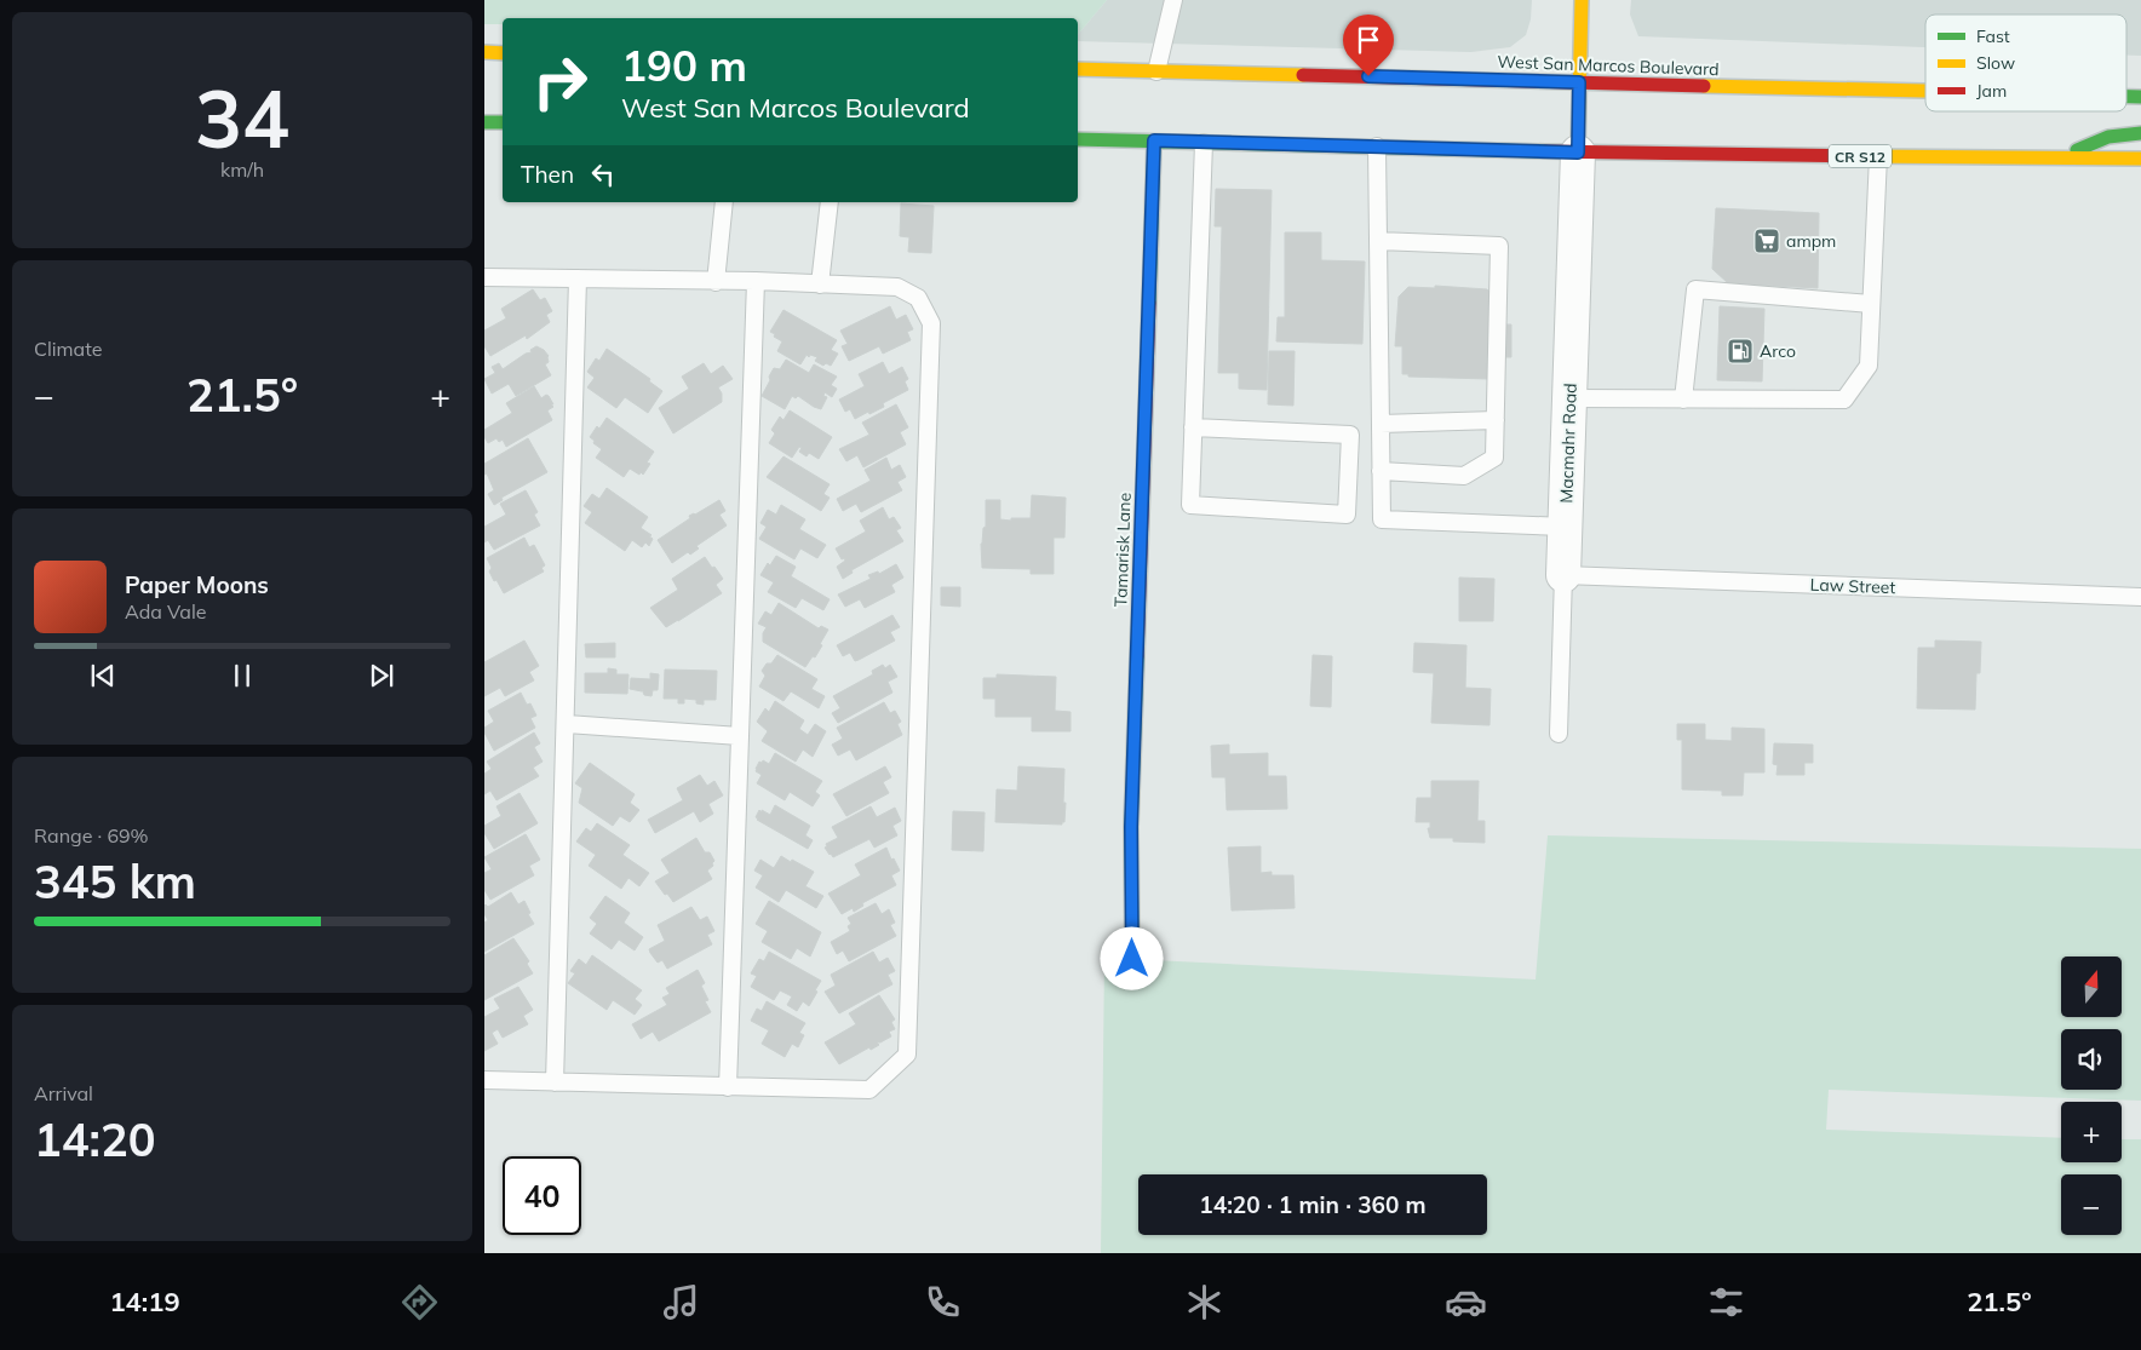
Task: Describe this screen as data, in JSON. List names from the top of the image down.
{
  "streets": {
    "main road": ["West San Marcos Boulevard", "CR S12", "Tamarisk Lane"],
    "street": ["Macmahr Road"],
    "lane": ["Law Street"]
  },
  "crossings": [
    ["CR S12", "Macmahr Road"],
    ["CR S12", "Tamarisk Lane"],
    ["Macmahr Road", "Law Street"]
  ],
  "places": {
    "supermarket": ["ampm"],
    "fuel station": ["Arco"]
  },
  "legend": ["Fast", "Slow", "Jam"],
  "north": "top",
  "page": {
    "tile": [
      ["34", "km/h"],
      "Climate",
      ["Range · 69%", "345 km"],
      ["Arrival", "14:20"]
    ],
    "turn": ["190 m", "West San Marcos Boulevard"],
    "then": "Then",
    "heat": ["−", "21.5°", "+"],
    "song": ["Paper Moons", "Ada Vale"],
    "map_buttons": ["+", "−"],
    "limit": "40",
    "trip": "14:20 · 1 min · 360 m",
    "tabs": ["14:19", "21.5°"]
  }
}
